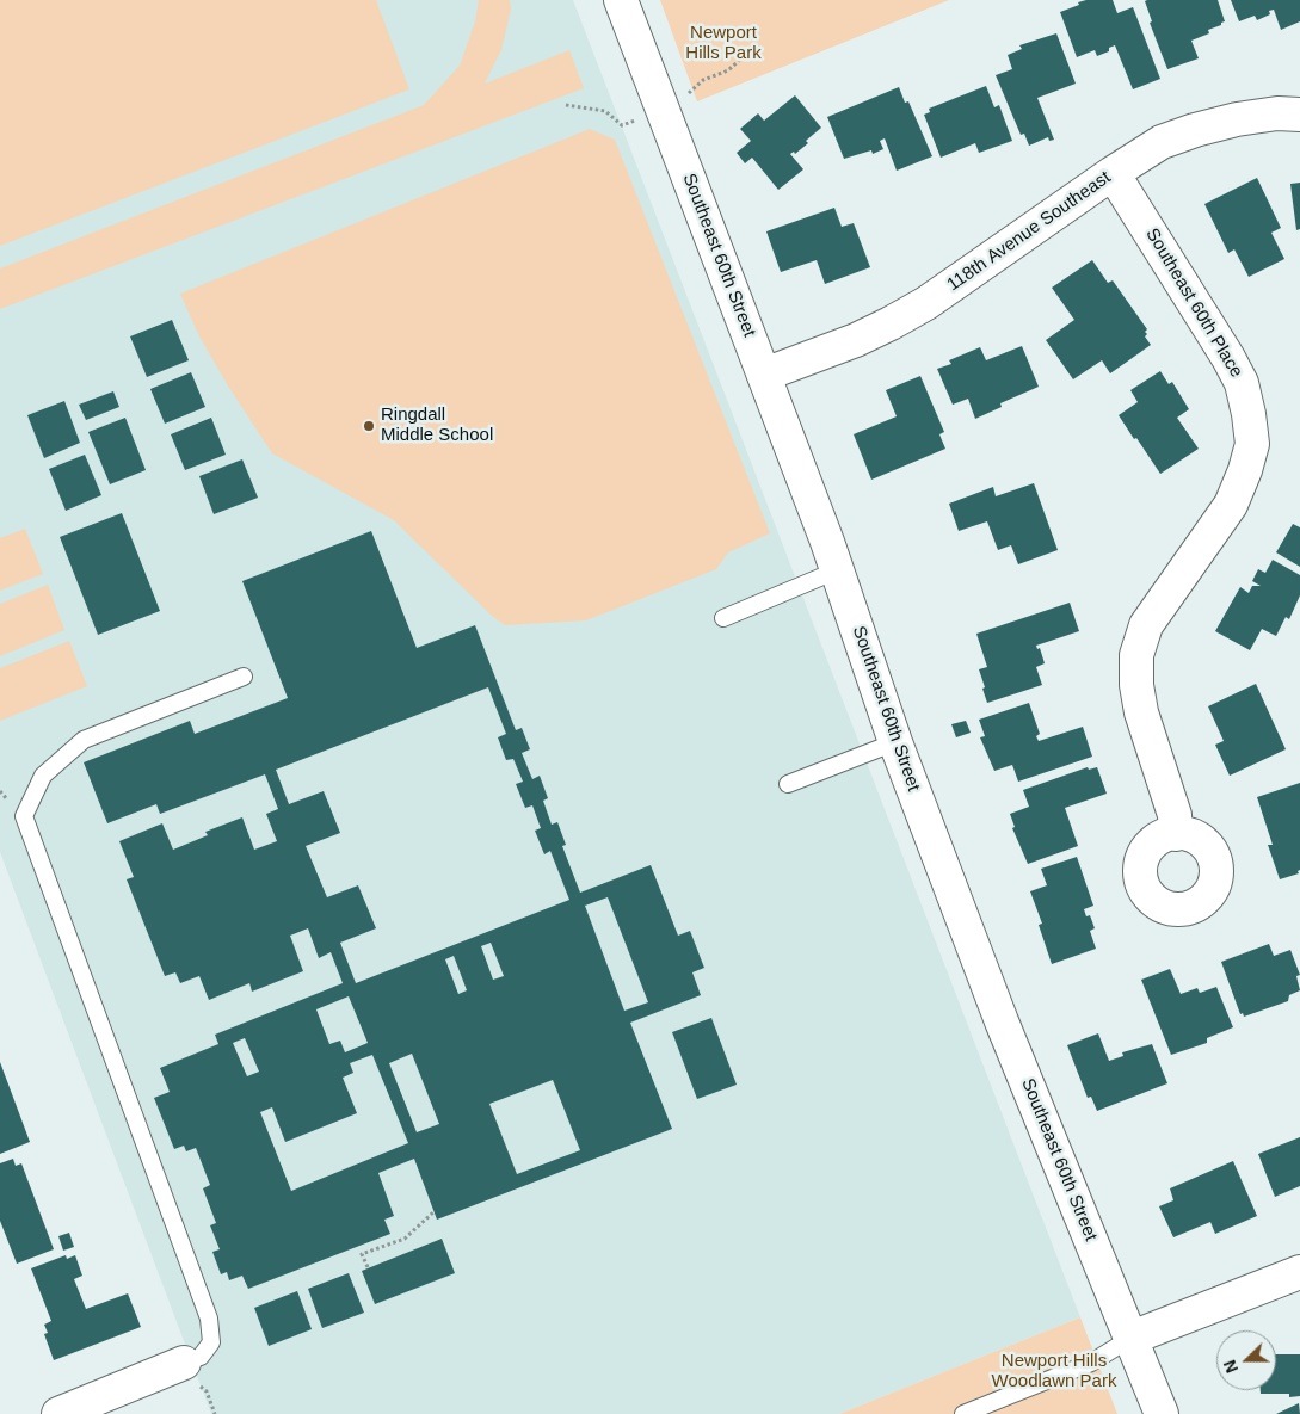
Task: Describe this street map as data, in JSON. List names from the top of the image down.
{
  "streets": {
    "street": ["118th Avenue Southeast", "Southeast 60th Street", "Southeast 60th Place"]
  },
  "crossings": [
    ["118th Avenue Southeast", "Southeast 60th Street"],
    ["118th Avenue Southeast", "Southeast 60th Place"]
  ],
  "parks": ["Newport Hills Park", "Newport Hills Woodlawn Park"],
  "places": ["Ringdall Middle School"],
  "north": "left"
}
